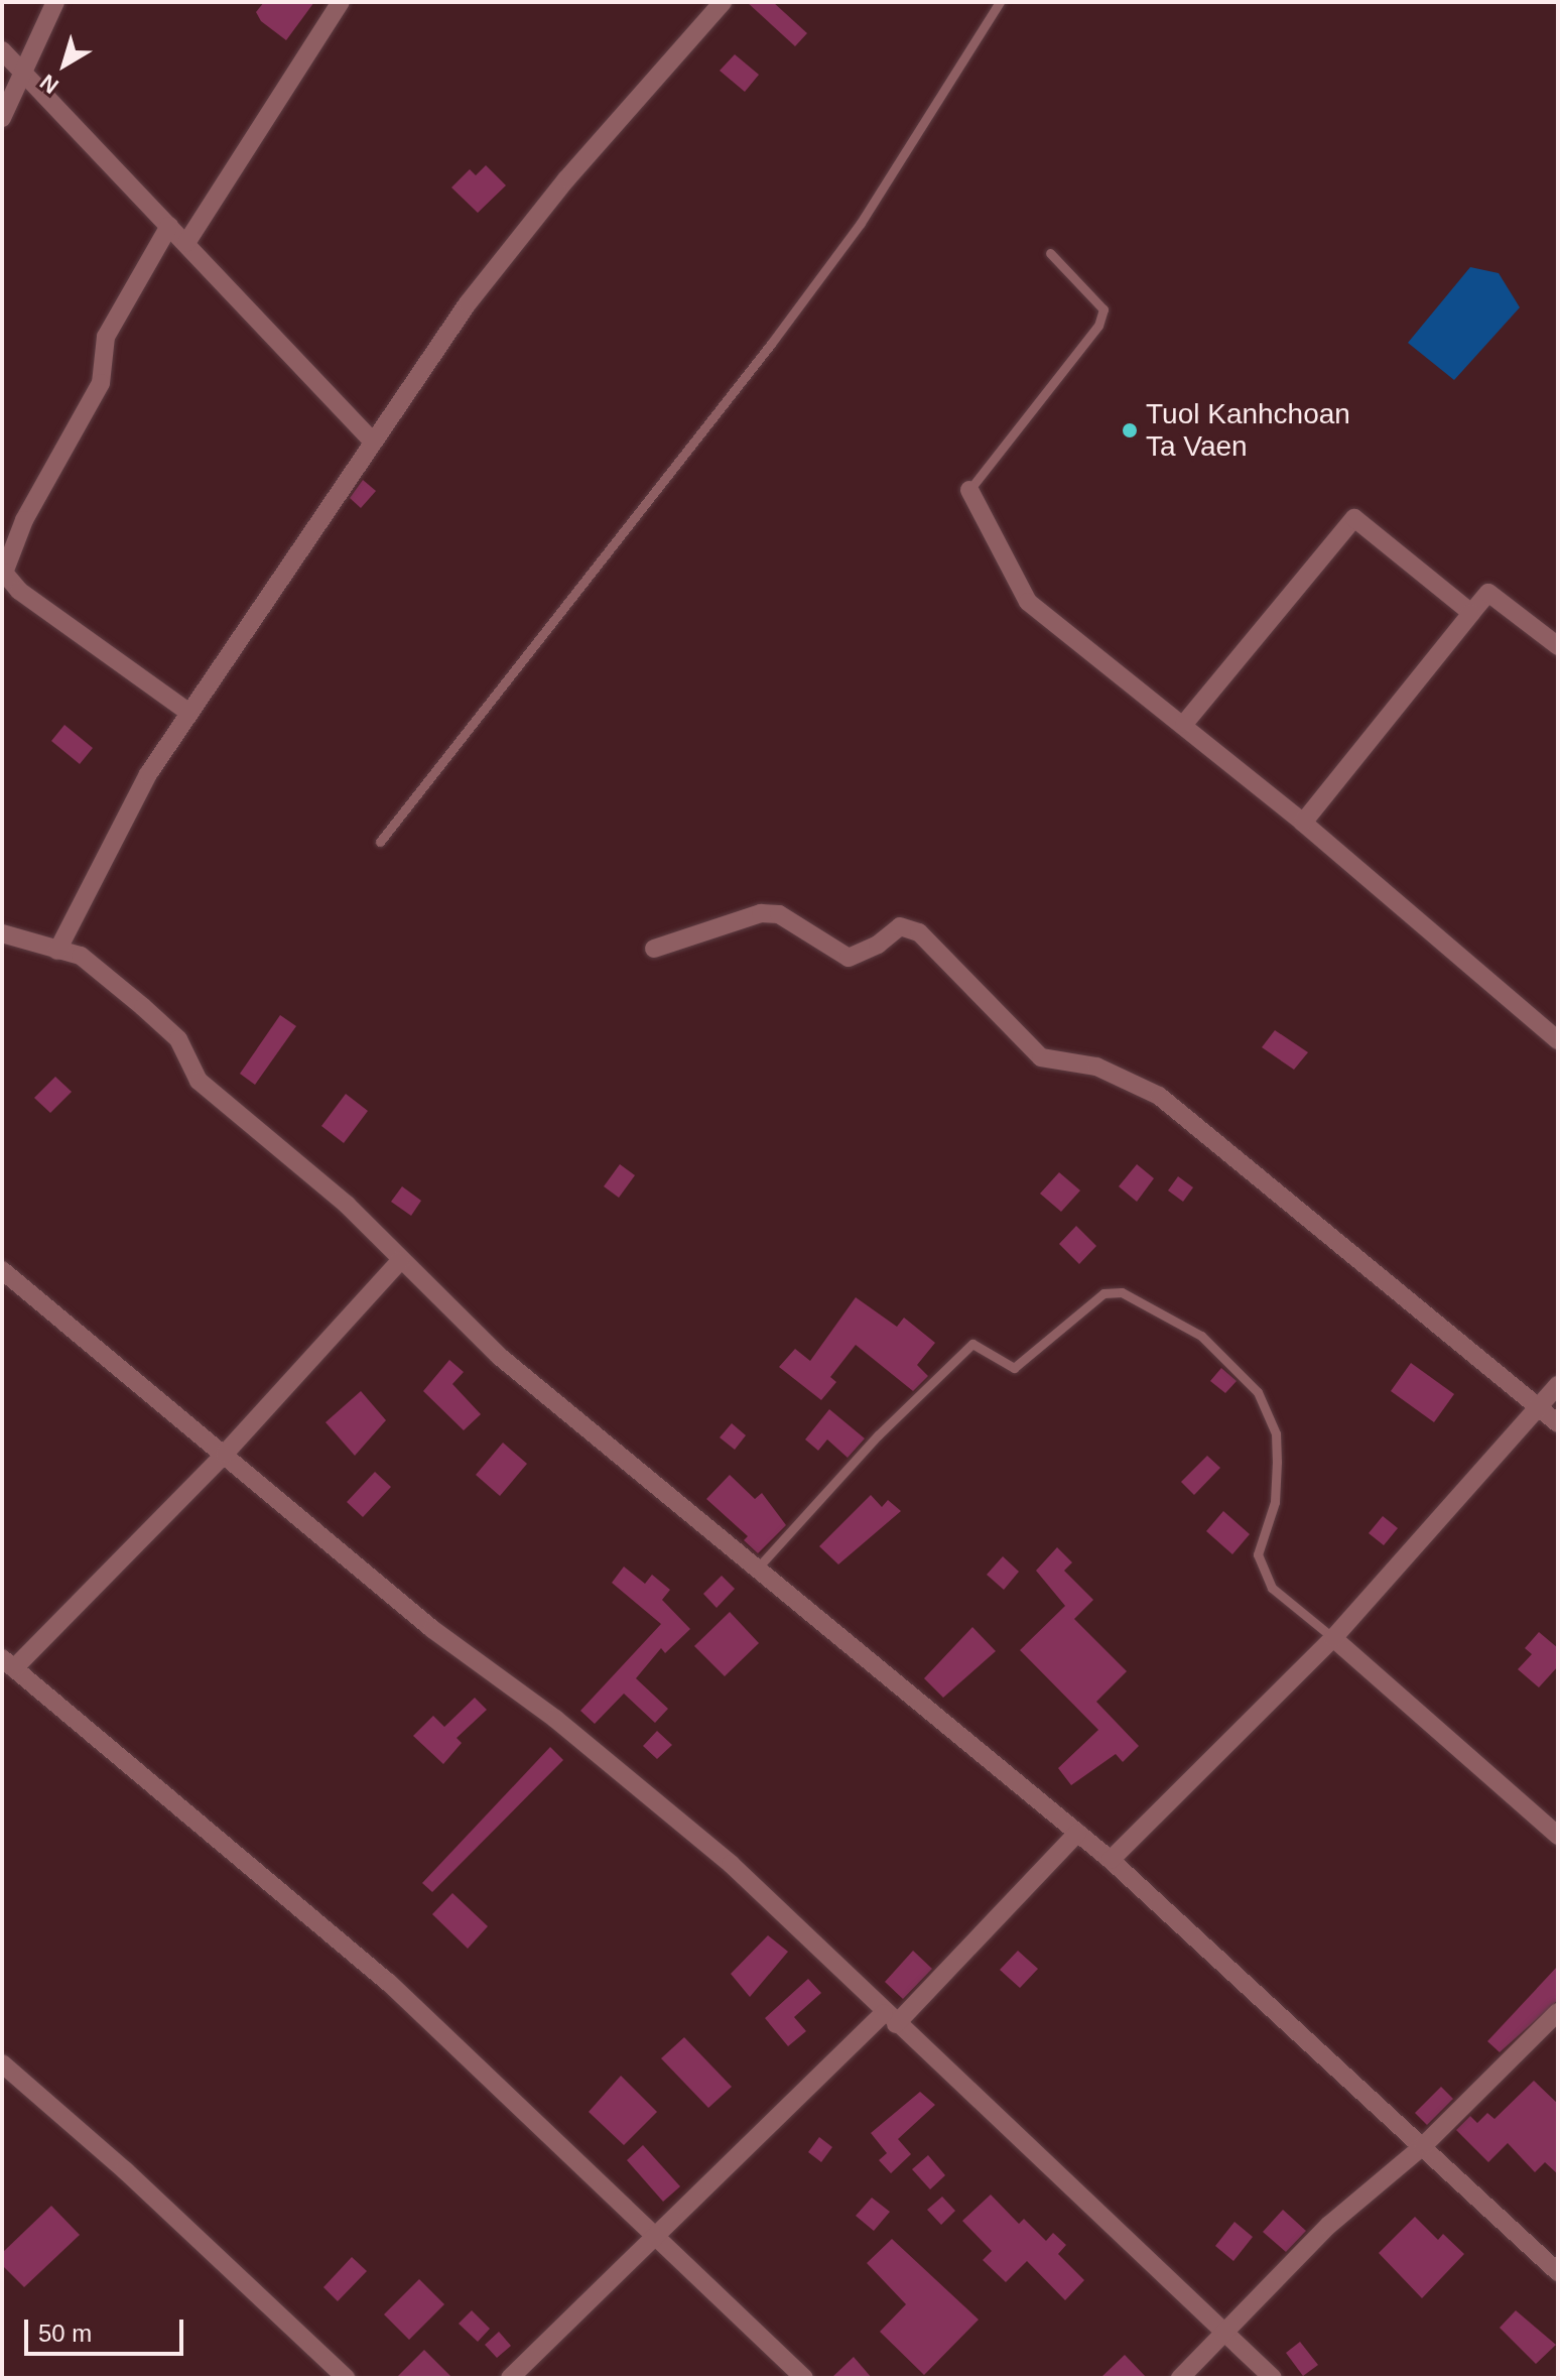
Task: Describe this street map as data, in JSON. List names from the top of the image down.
{
  "places": ["Tuol Kanhchoan Ta Vaen"],
  "scale_bar": "50 m",
  "north": "bottom left"
}
